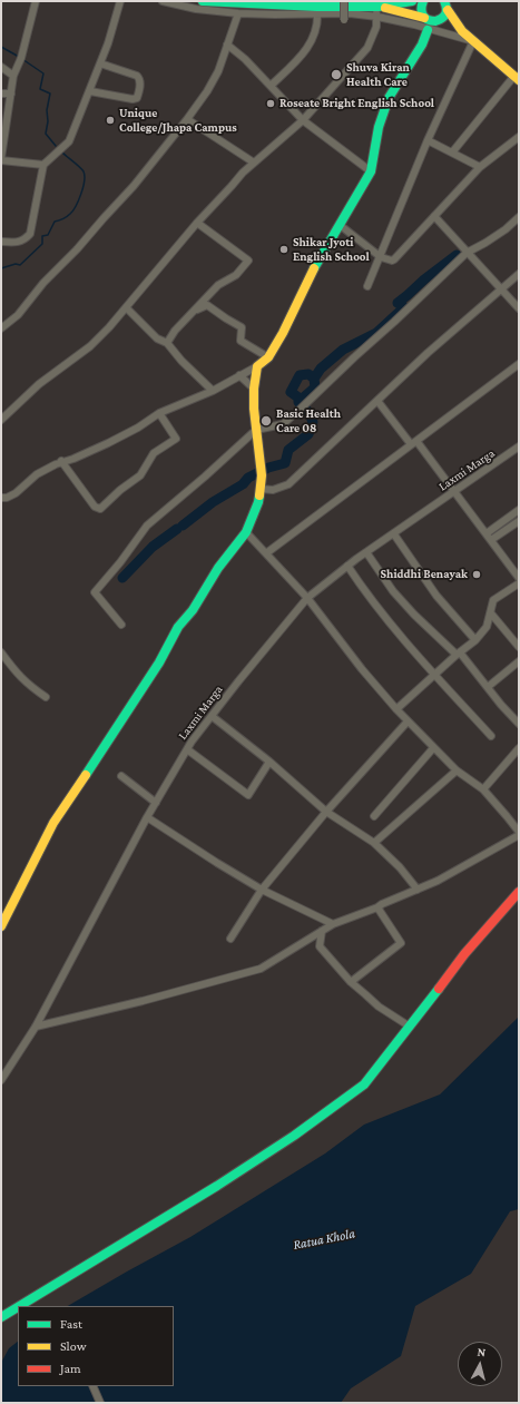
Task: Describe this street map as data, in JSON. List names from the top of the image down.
{
  "streets": {
    "street": ["Laxmi Marga"]
  },
  "water": ["Ratua Khola"],
  "places": [
    "Shuva Kiran Health Care",
    "Roseate Bright English School",
    "Unique College/Jhapa Campus",
    "Shikar Jyoti English School",
    "Basic Health Care 08",
    "Shiddhi Benayak"
  ],
  "legend": ["Fast", "Slow", "Jam"],
  "north": "top"
}
